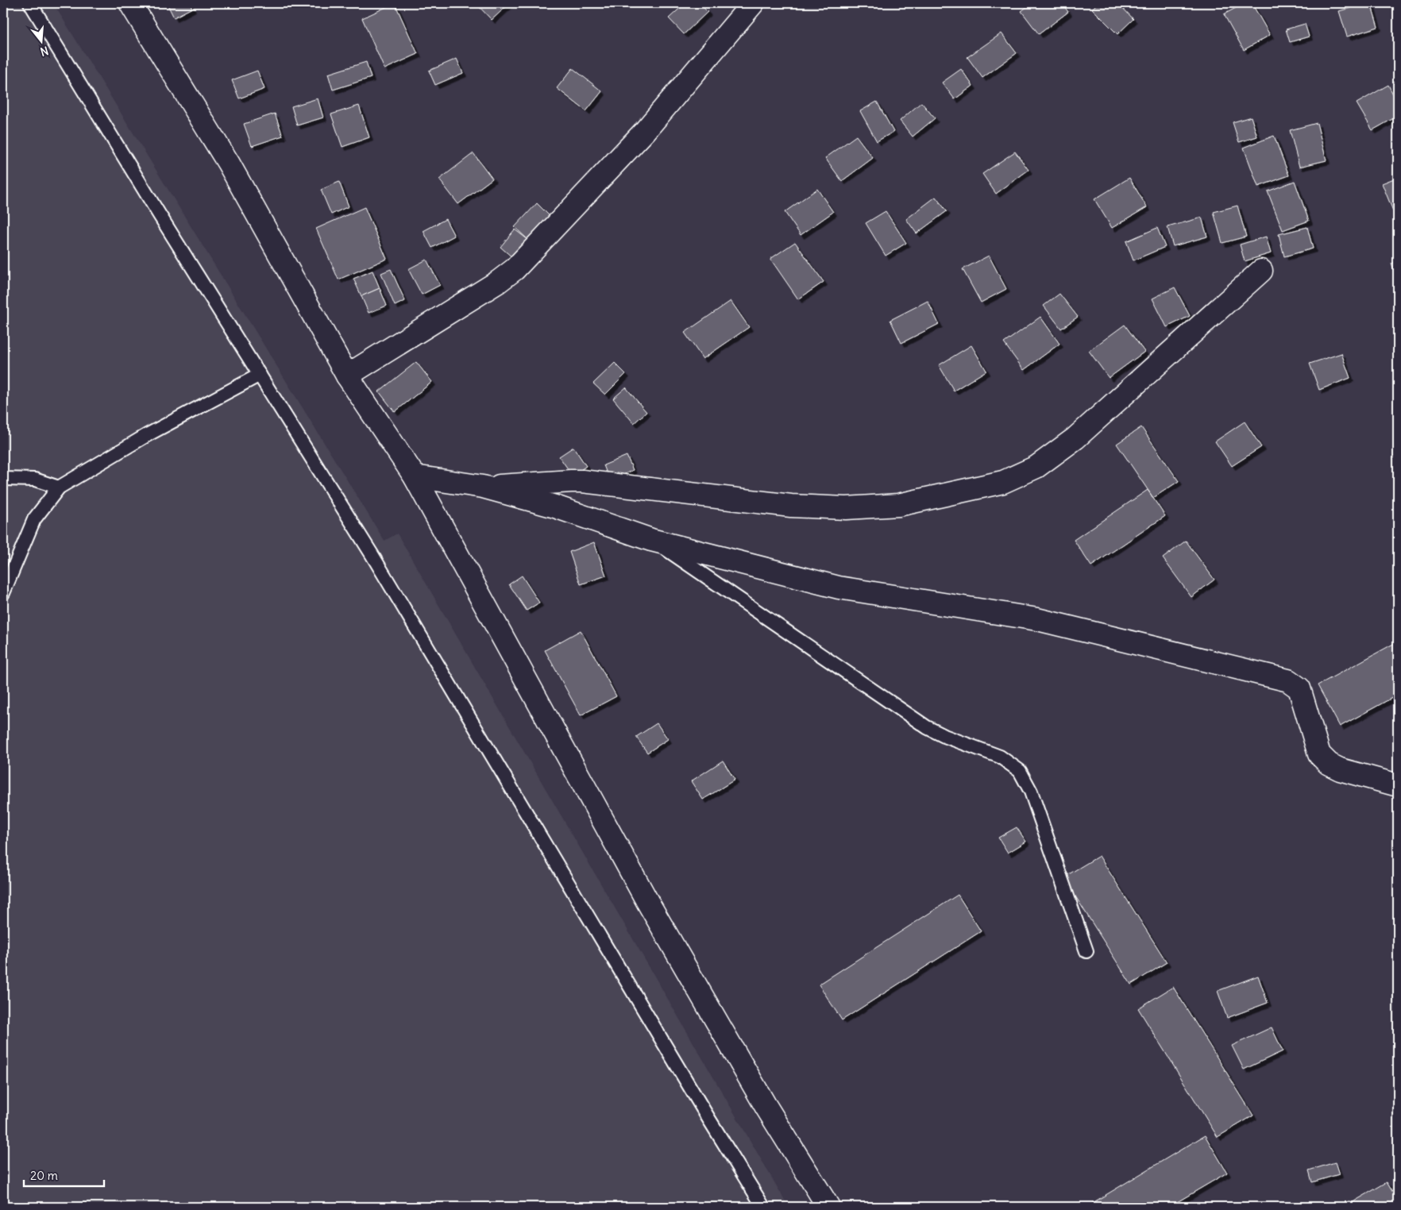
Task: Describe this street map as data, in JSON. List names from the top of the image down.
{
  "scale_bar": "20 m",
  "north": "bottom"
}
